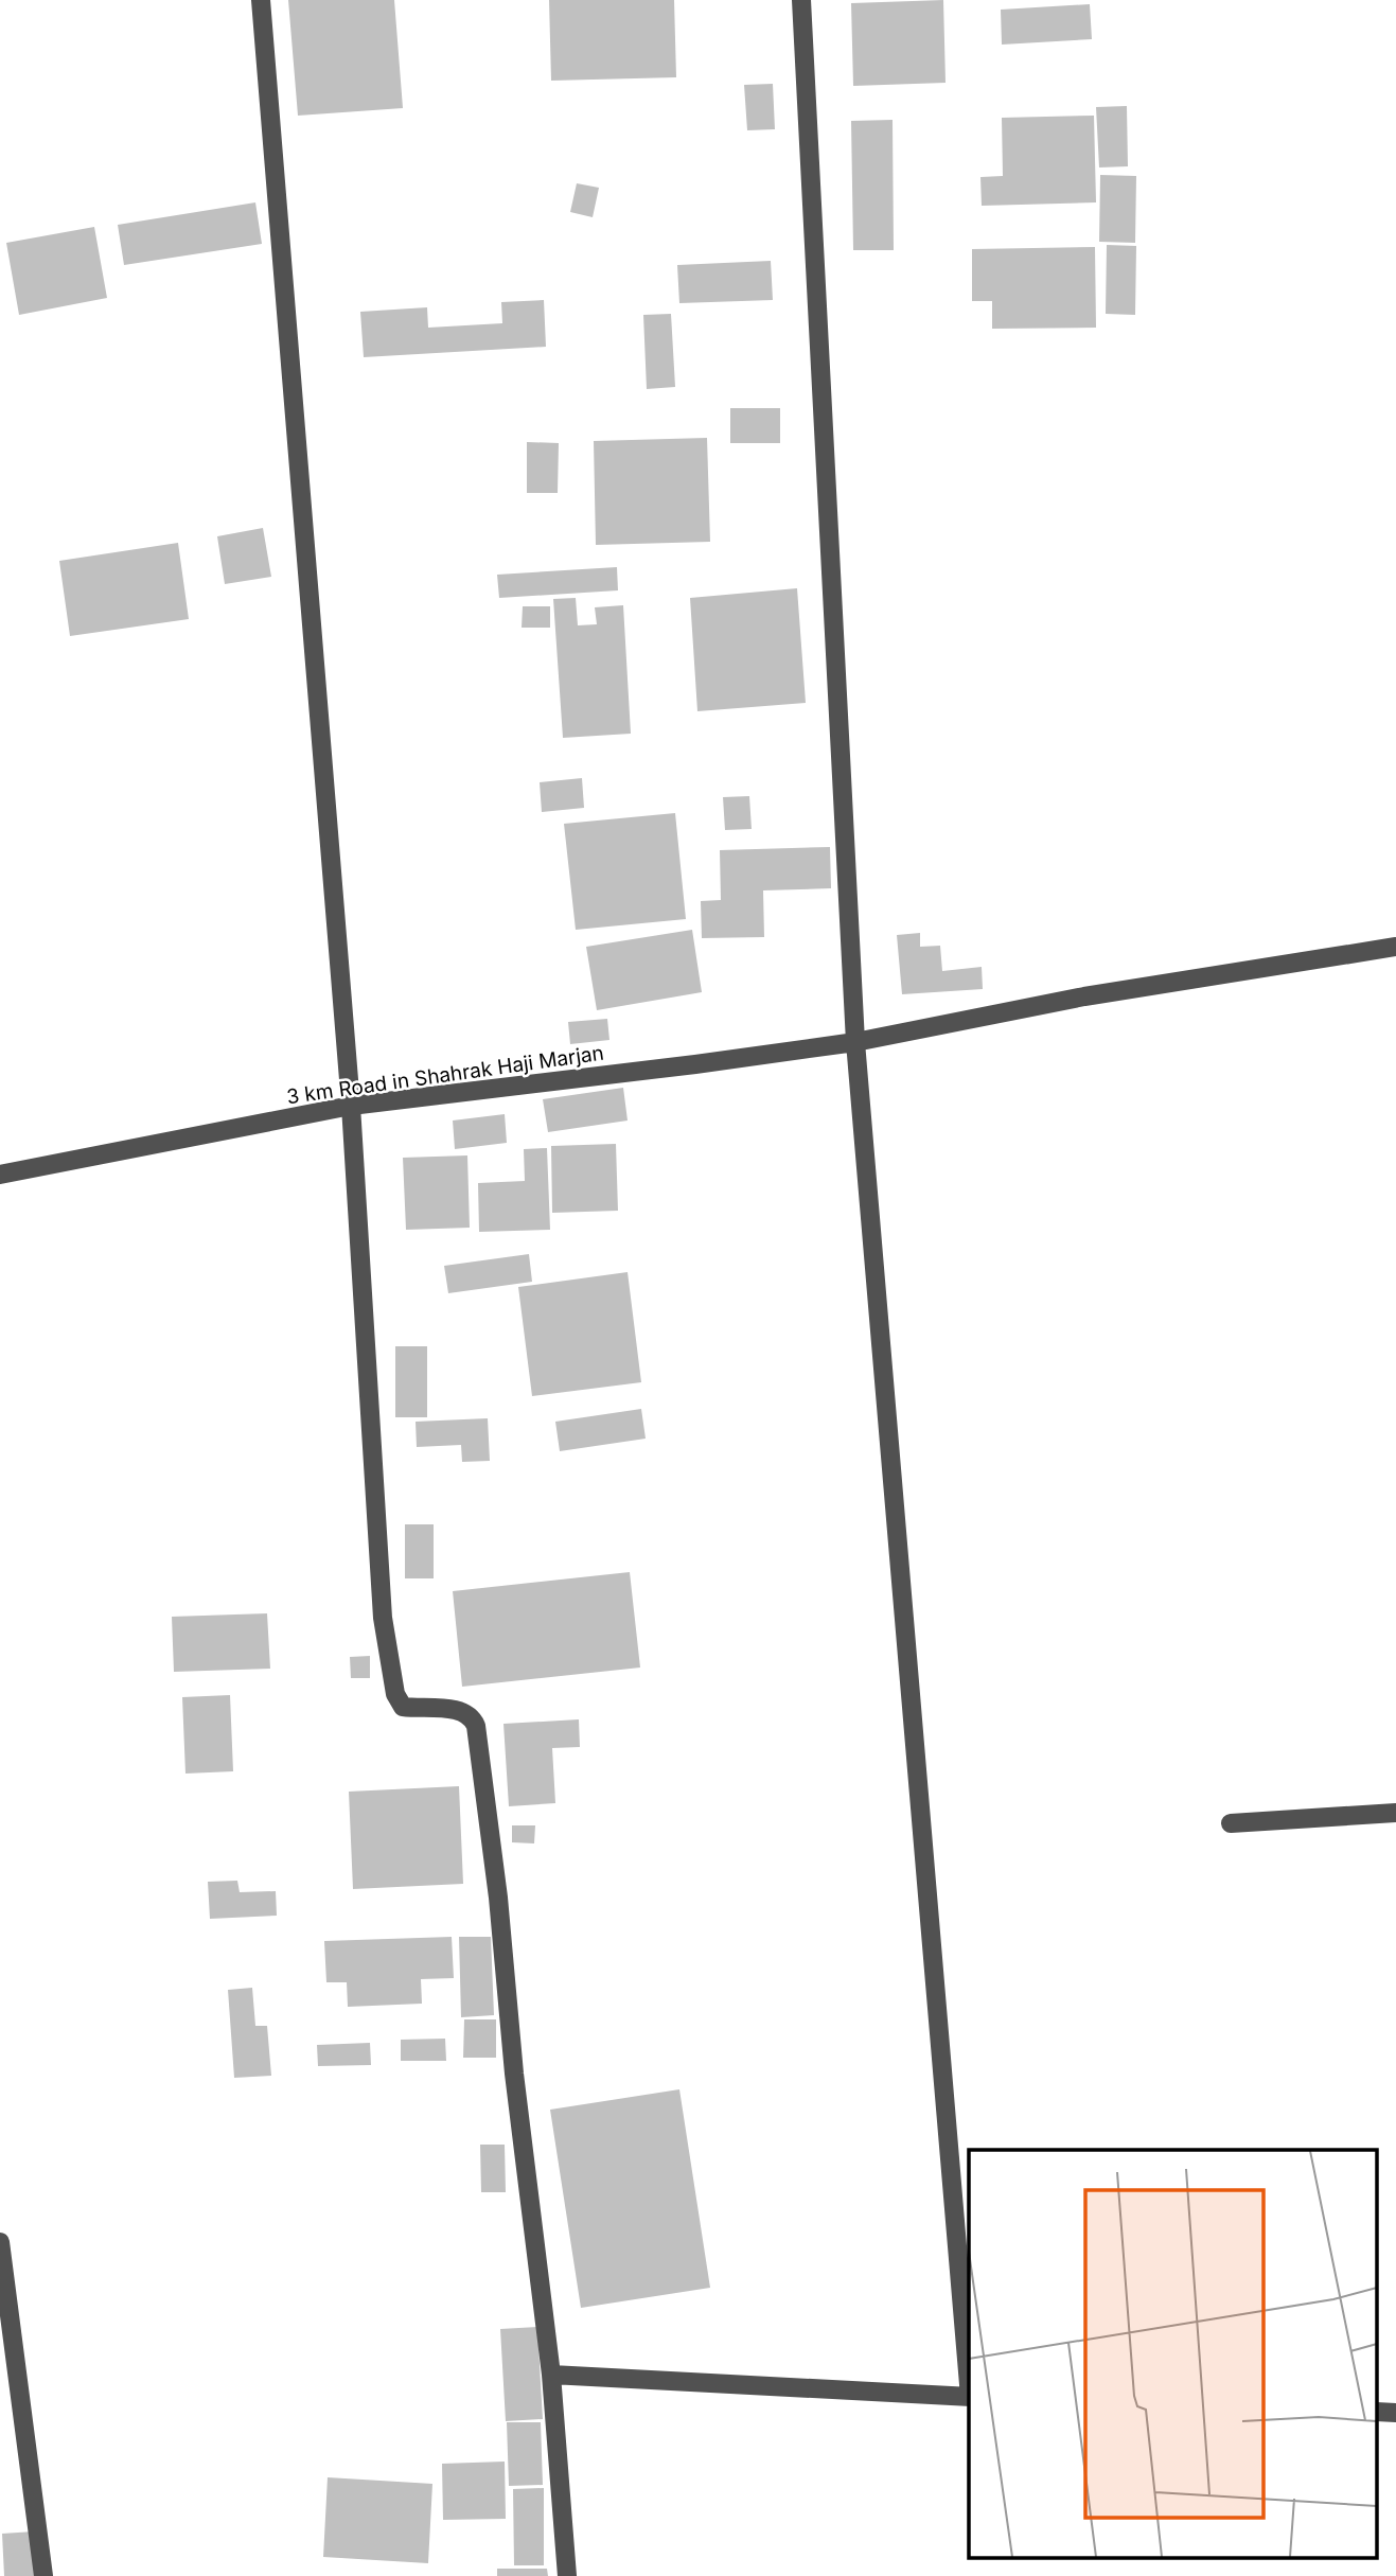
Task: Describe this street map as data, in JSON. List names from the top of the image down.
{
  "streets": {
    "street": ["3 km Road in Shahrak Haji Marjan"]
  }
}
